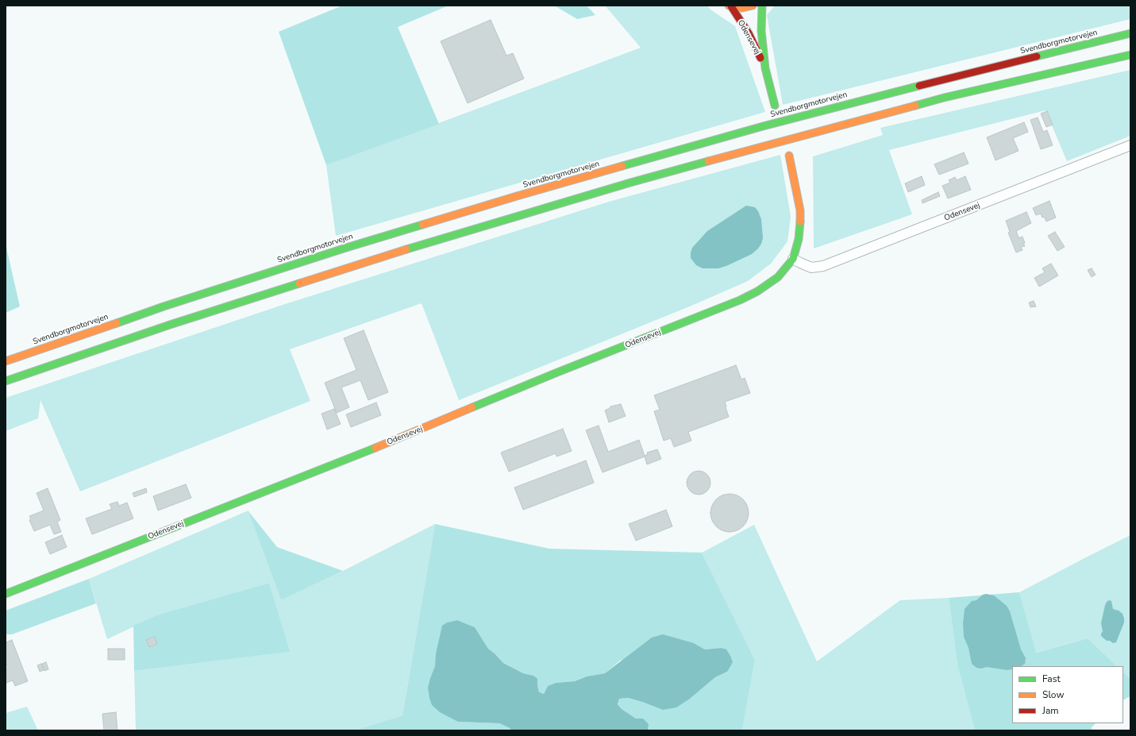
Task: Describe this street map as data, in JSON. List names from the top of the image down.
{
  "streets": {
    "main road": ["Odensevej", "Svendborgmotorvejen"]
  },
  "legend": ["Fast", "Slow", "Jam"]
}
